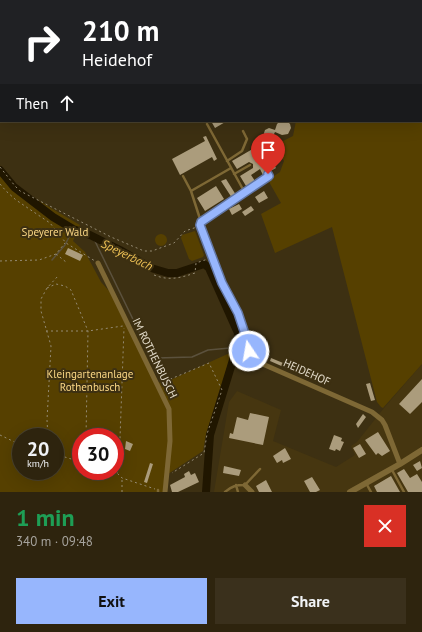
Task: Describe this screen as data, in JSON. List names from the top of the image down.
{
  "streets": {
    "street": ["IM ROTHENBUSCH", "HEIDEHOF"]
  },
  "water": ["Speyerbach"],
  "parks": ["Speyerer Wald", "Kleingartenanlage Rothenbusch"],
  "page": {
    "turn": ["210 m", "Heidehof"],
    "then": "Then",
    "speed": "20 km/h",
    "limit": "30",
    "heading": ["1 min", "340 m · 09:48"],
    "buttons": ["Exit", "Share"]
  }
}
